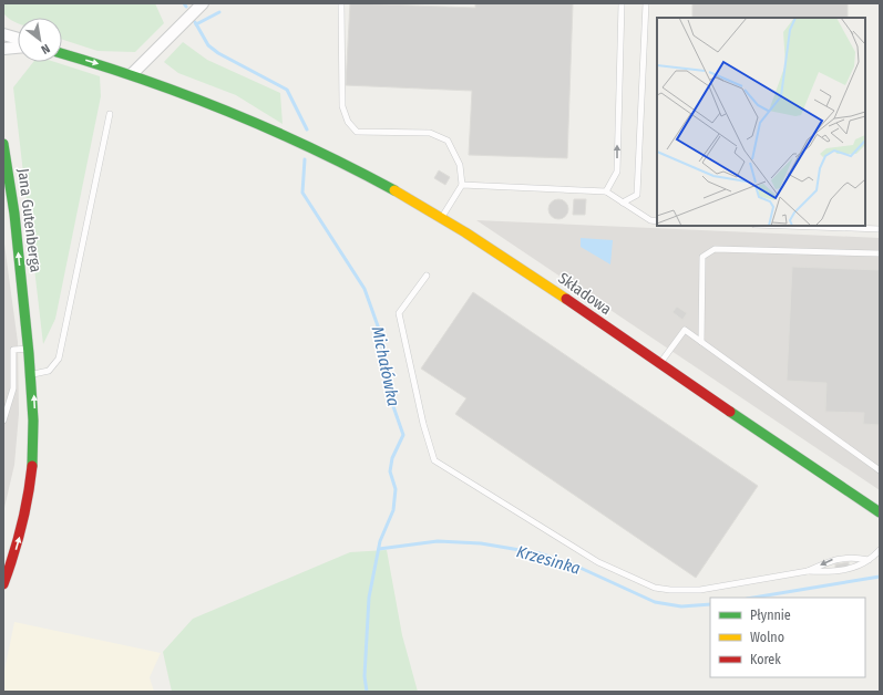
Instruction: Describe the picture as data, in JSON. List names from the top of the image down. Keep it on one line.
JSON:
{"streets":{"street":["Jana Gutenberga","Składowa"]},"one_way":["Jana Gutenberga"],"water":["Michałówka","Krzesinka"],"legend":["Płynnie","Wolno","Korek"],"north":"bottom right"}
